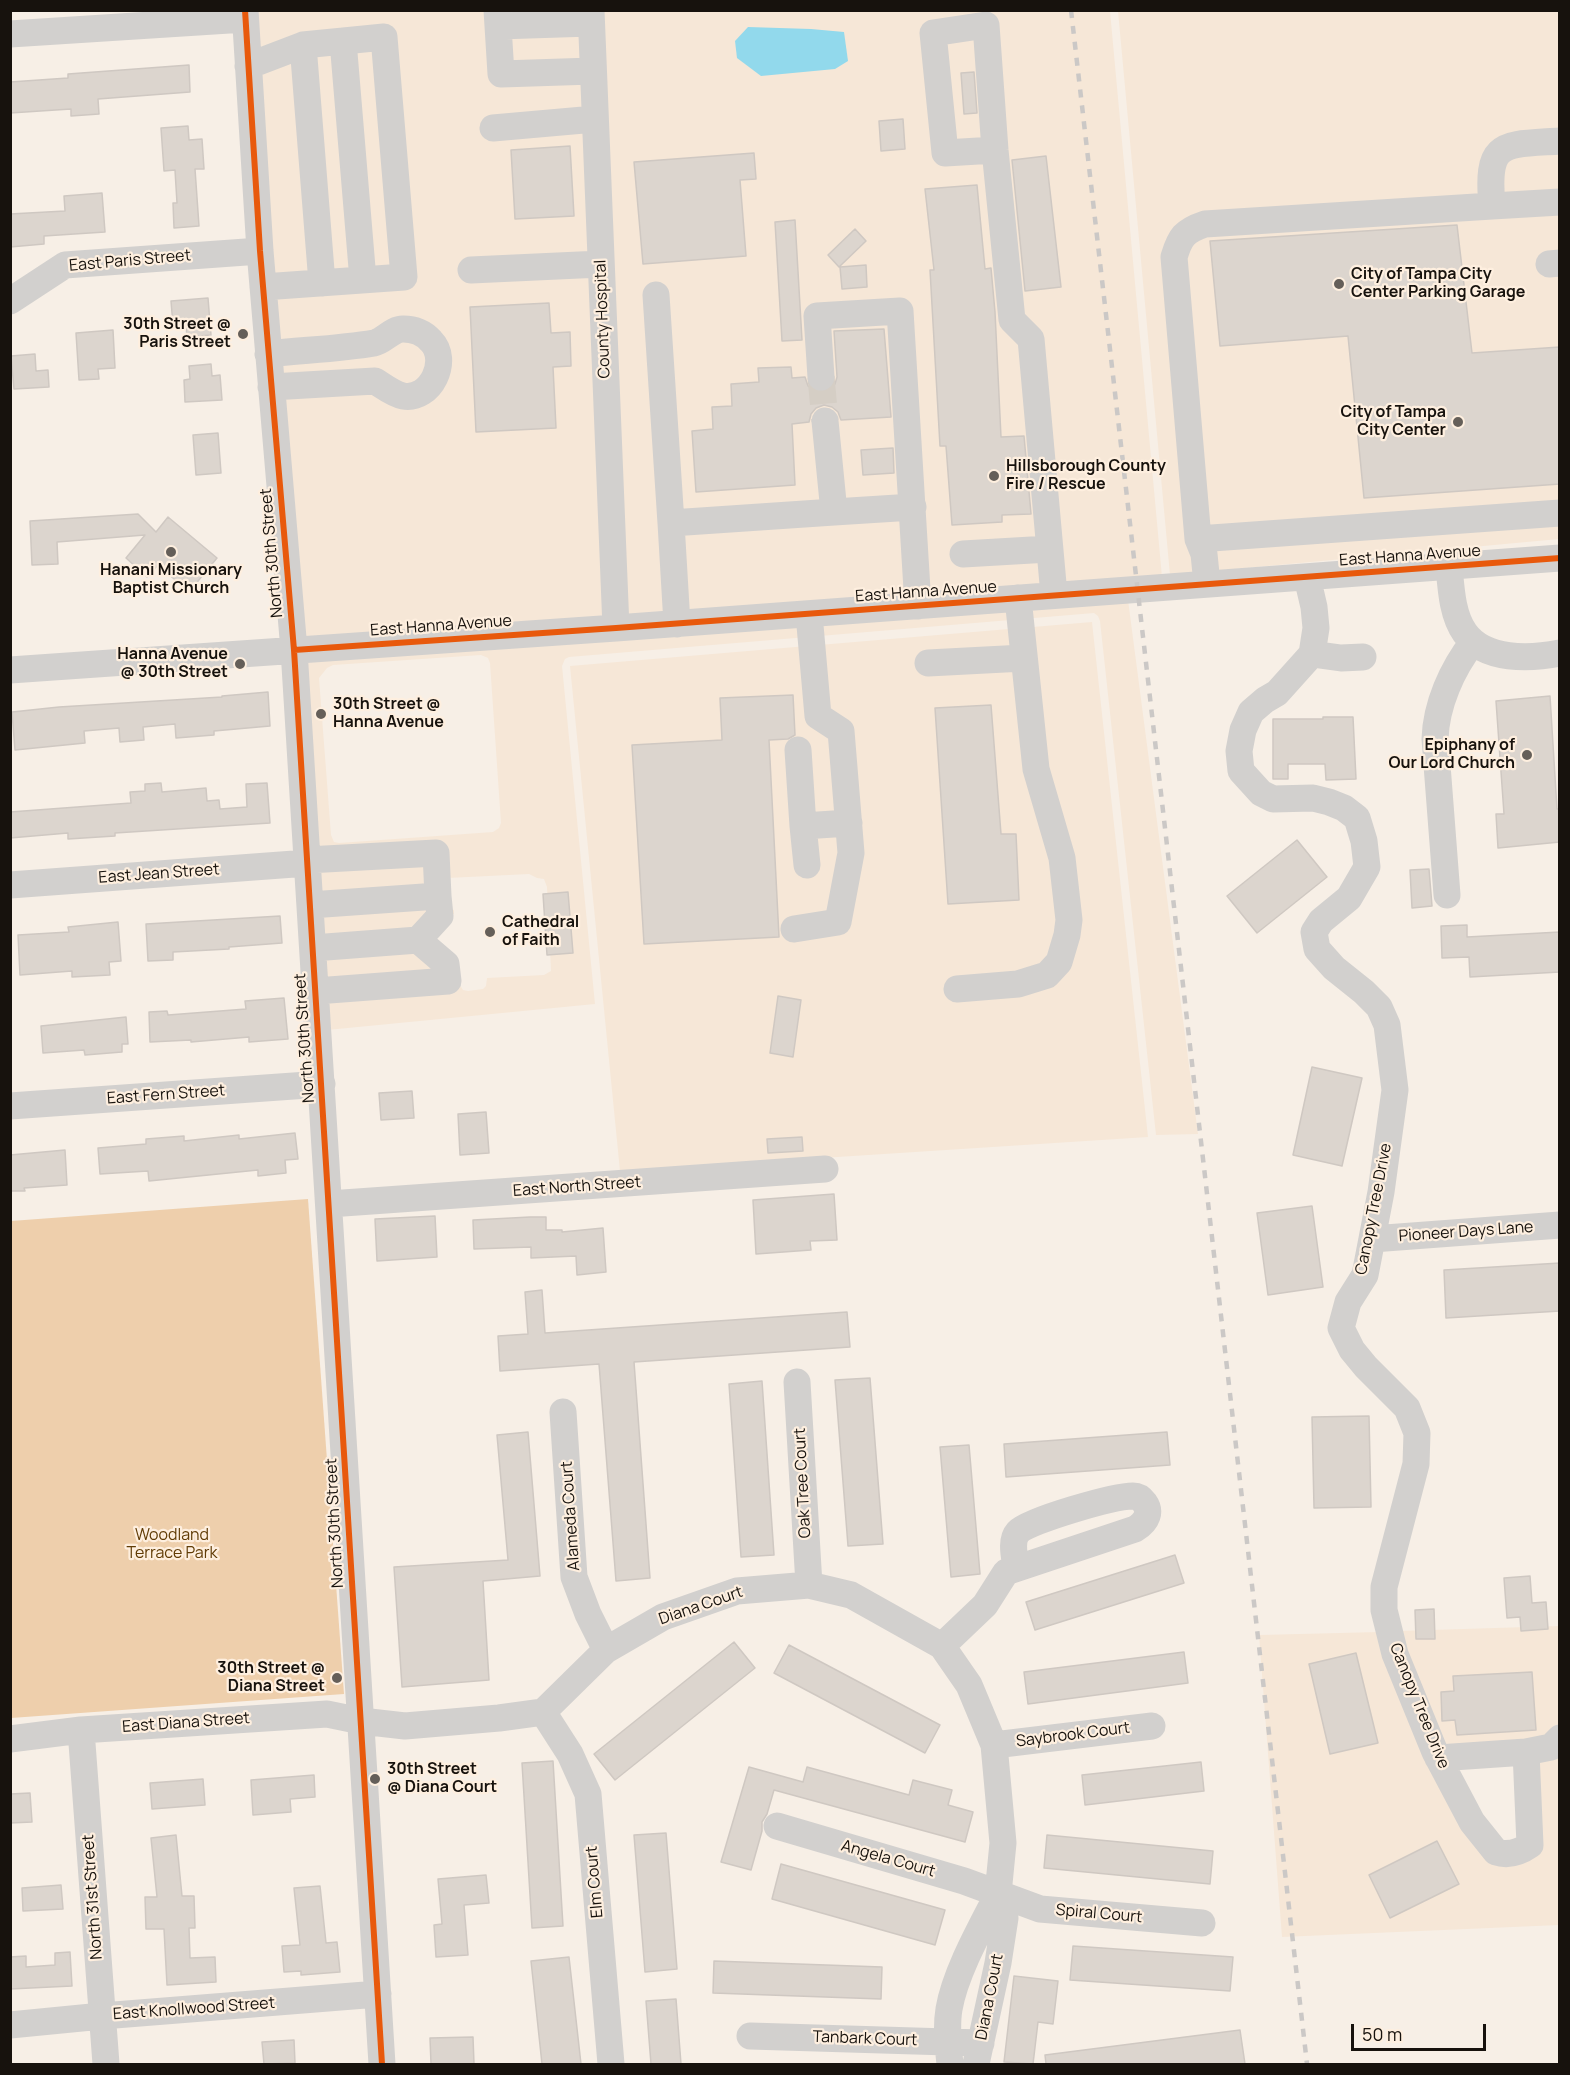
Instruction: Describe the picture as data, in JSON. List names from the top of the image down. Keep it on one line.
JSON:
{"streets":{"street":["East Paris Street","County Hospital","North 30th Street","East Hanna Avenue","East Jean Street","East Fern Street","East North Street","Canopy Tree Drive","Pioneer Days Lane","Oak Tree Court","Alameda Court","Diana Court","East Diana Street","Saybrook Court","Angela Court","Elm Court","North 31st Street","Spiral Court","East Knollwood Street","Tanbark Court"]},"crossings":[["East Paris Street","North 30th Street"],["County Hospital","East Hanna Avenue"],["North 30th Street","East Hanna Avenue"],["North 30th Street","East Jean Street"],["North 30th Street","East Fern Street"],["North 30th Street","East North Street"],["North 30th Street","East Diana Street"],["North 30th Street","East Knollwood Street"],["Canopy Tree Drive","Pioneer Days Lane"],["Oak Tree Court","Diana Court"],["Alameda Court","Diana Court"],["Diana Court","Saybrook Court"],["Diana Court","Angela Court"],["Diana Court","Elm Court"],["Diana Court","Spiral Court"],["Diana Court","Tanbark Court"],["East Diana Street","North 31st Street"],["Angela Court","Spiral Court"],["North 31st Street","East Knollwood Street"]],"parks":["Woodland Terrace Park"],"places":["City of Tampa City Center Parking Garage","30th Street @ Paris Street","City of Tampa City Center","Hillsborough County Fire / Rescue","Hanani Missionary Baptist Church","Hanna Avenue @ 30th Street","30th Street @ Hanna Avenue","Epiphany of Our Lord Church","Cathedral of Faith","30th Street @ Diana Street","30th Street @ Diana Court"],"scale_bar":"50 m"}
